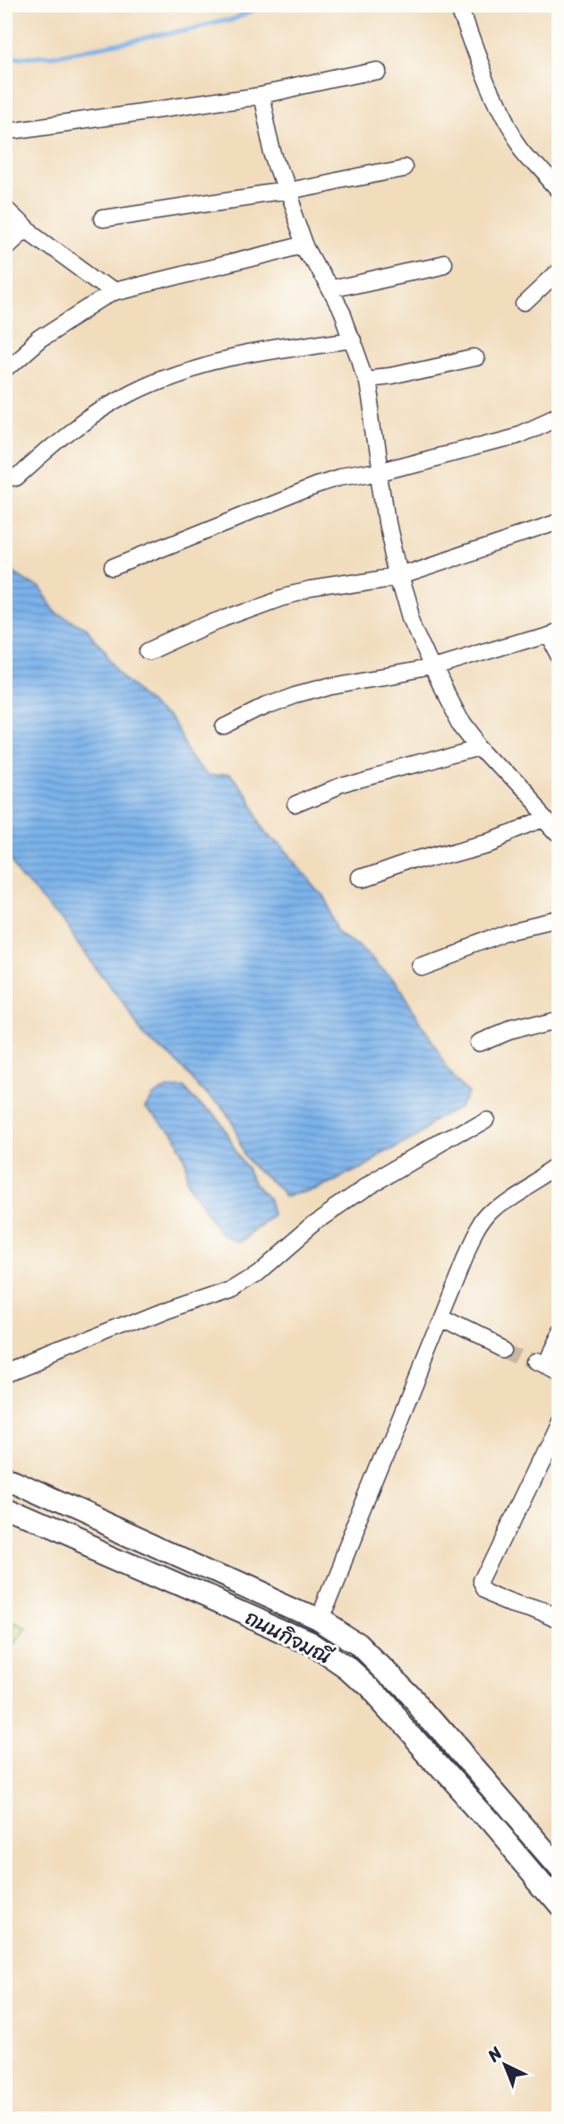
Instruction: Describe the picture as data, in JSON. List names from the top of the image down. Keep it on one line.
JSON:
{"streets":{"main road":["ถนนกิจมณี"]},"north":"top left"}
